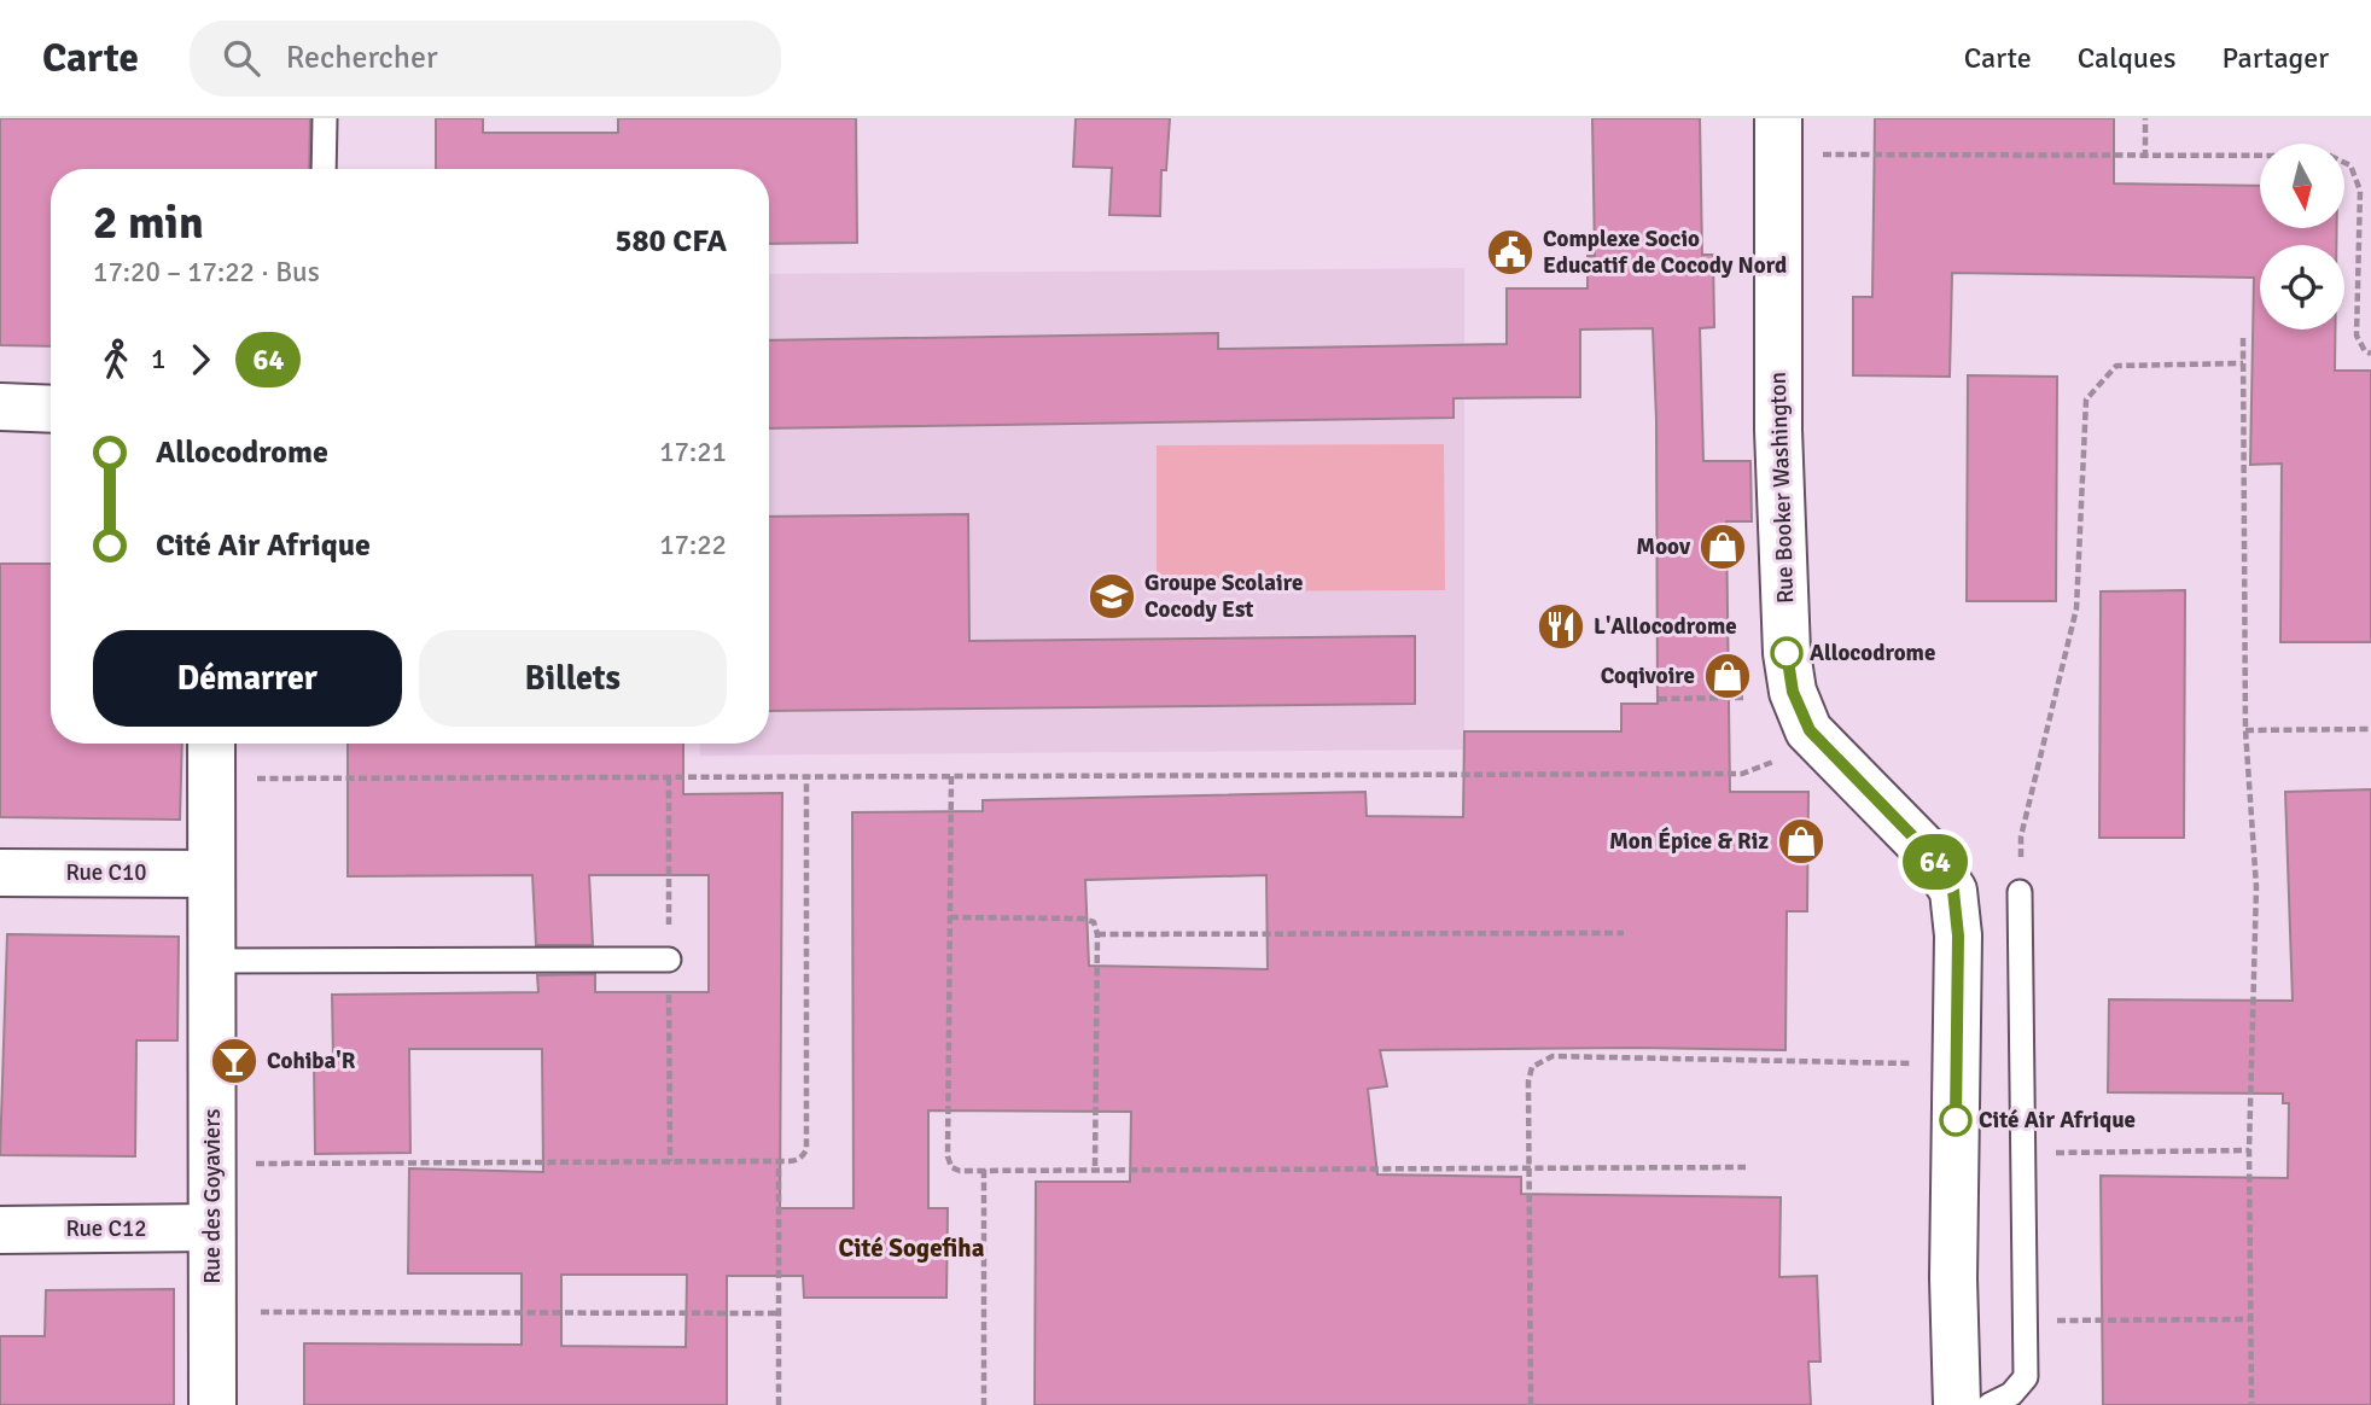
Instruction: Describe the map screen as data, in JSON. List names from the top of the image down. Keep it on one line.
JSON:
{"streets":{"street":["Rue Booker Washington","Rue C10","Rue des Goyaviers","Rue C12"]},"crossings":[["Rue C10","Rue des Goyaviers"],["Rue des Goyaviers","Rue C12"]],"districts":["Cité Sogefiha"],"places":{"public building":["Complexe Socio Educatif de Cocody Nord"],"shop":["Moov","Coqivoire","Mon Épice & Riz"],"school or university":["Groupe Scolaire Cocody Est"],"restaurant":["L'Allocodrome"],"other":["Allocodrome","Cité Air Afrique"],"bar":["Cohiba'R"]},"lines":["bus line 64"],"north":"bottom","page":{"header":"Carte","search":"Rechercher","nav":["Carte","Calques","Partager"],"on_map":"64","heading":["2 min","17:20 – 17:22 · Bus","580 CFA"],"legs":["1","64"],"list":[{"name":"Allocodrome","value":"17:21"},{"name":"Cité Air Afrique","value":"17:22"}],"buttons":["Démarrer","Billets"]}}
